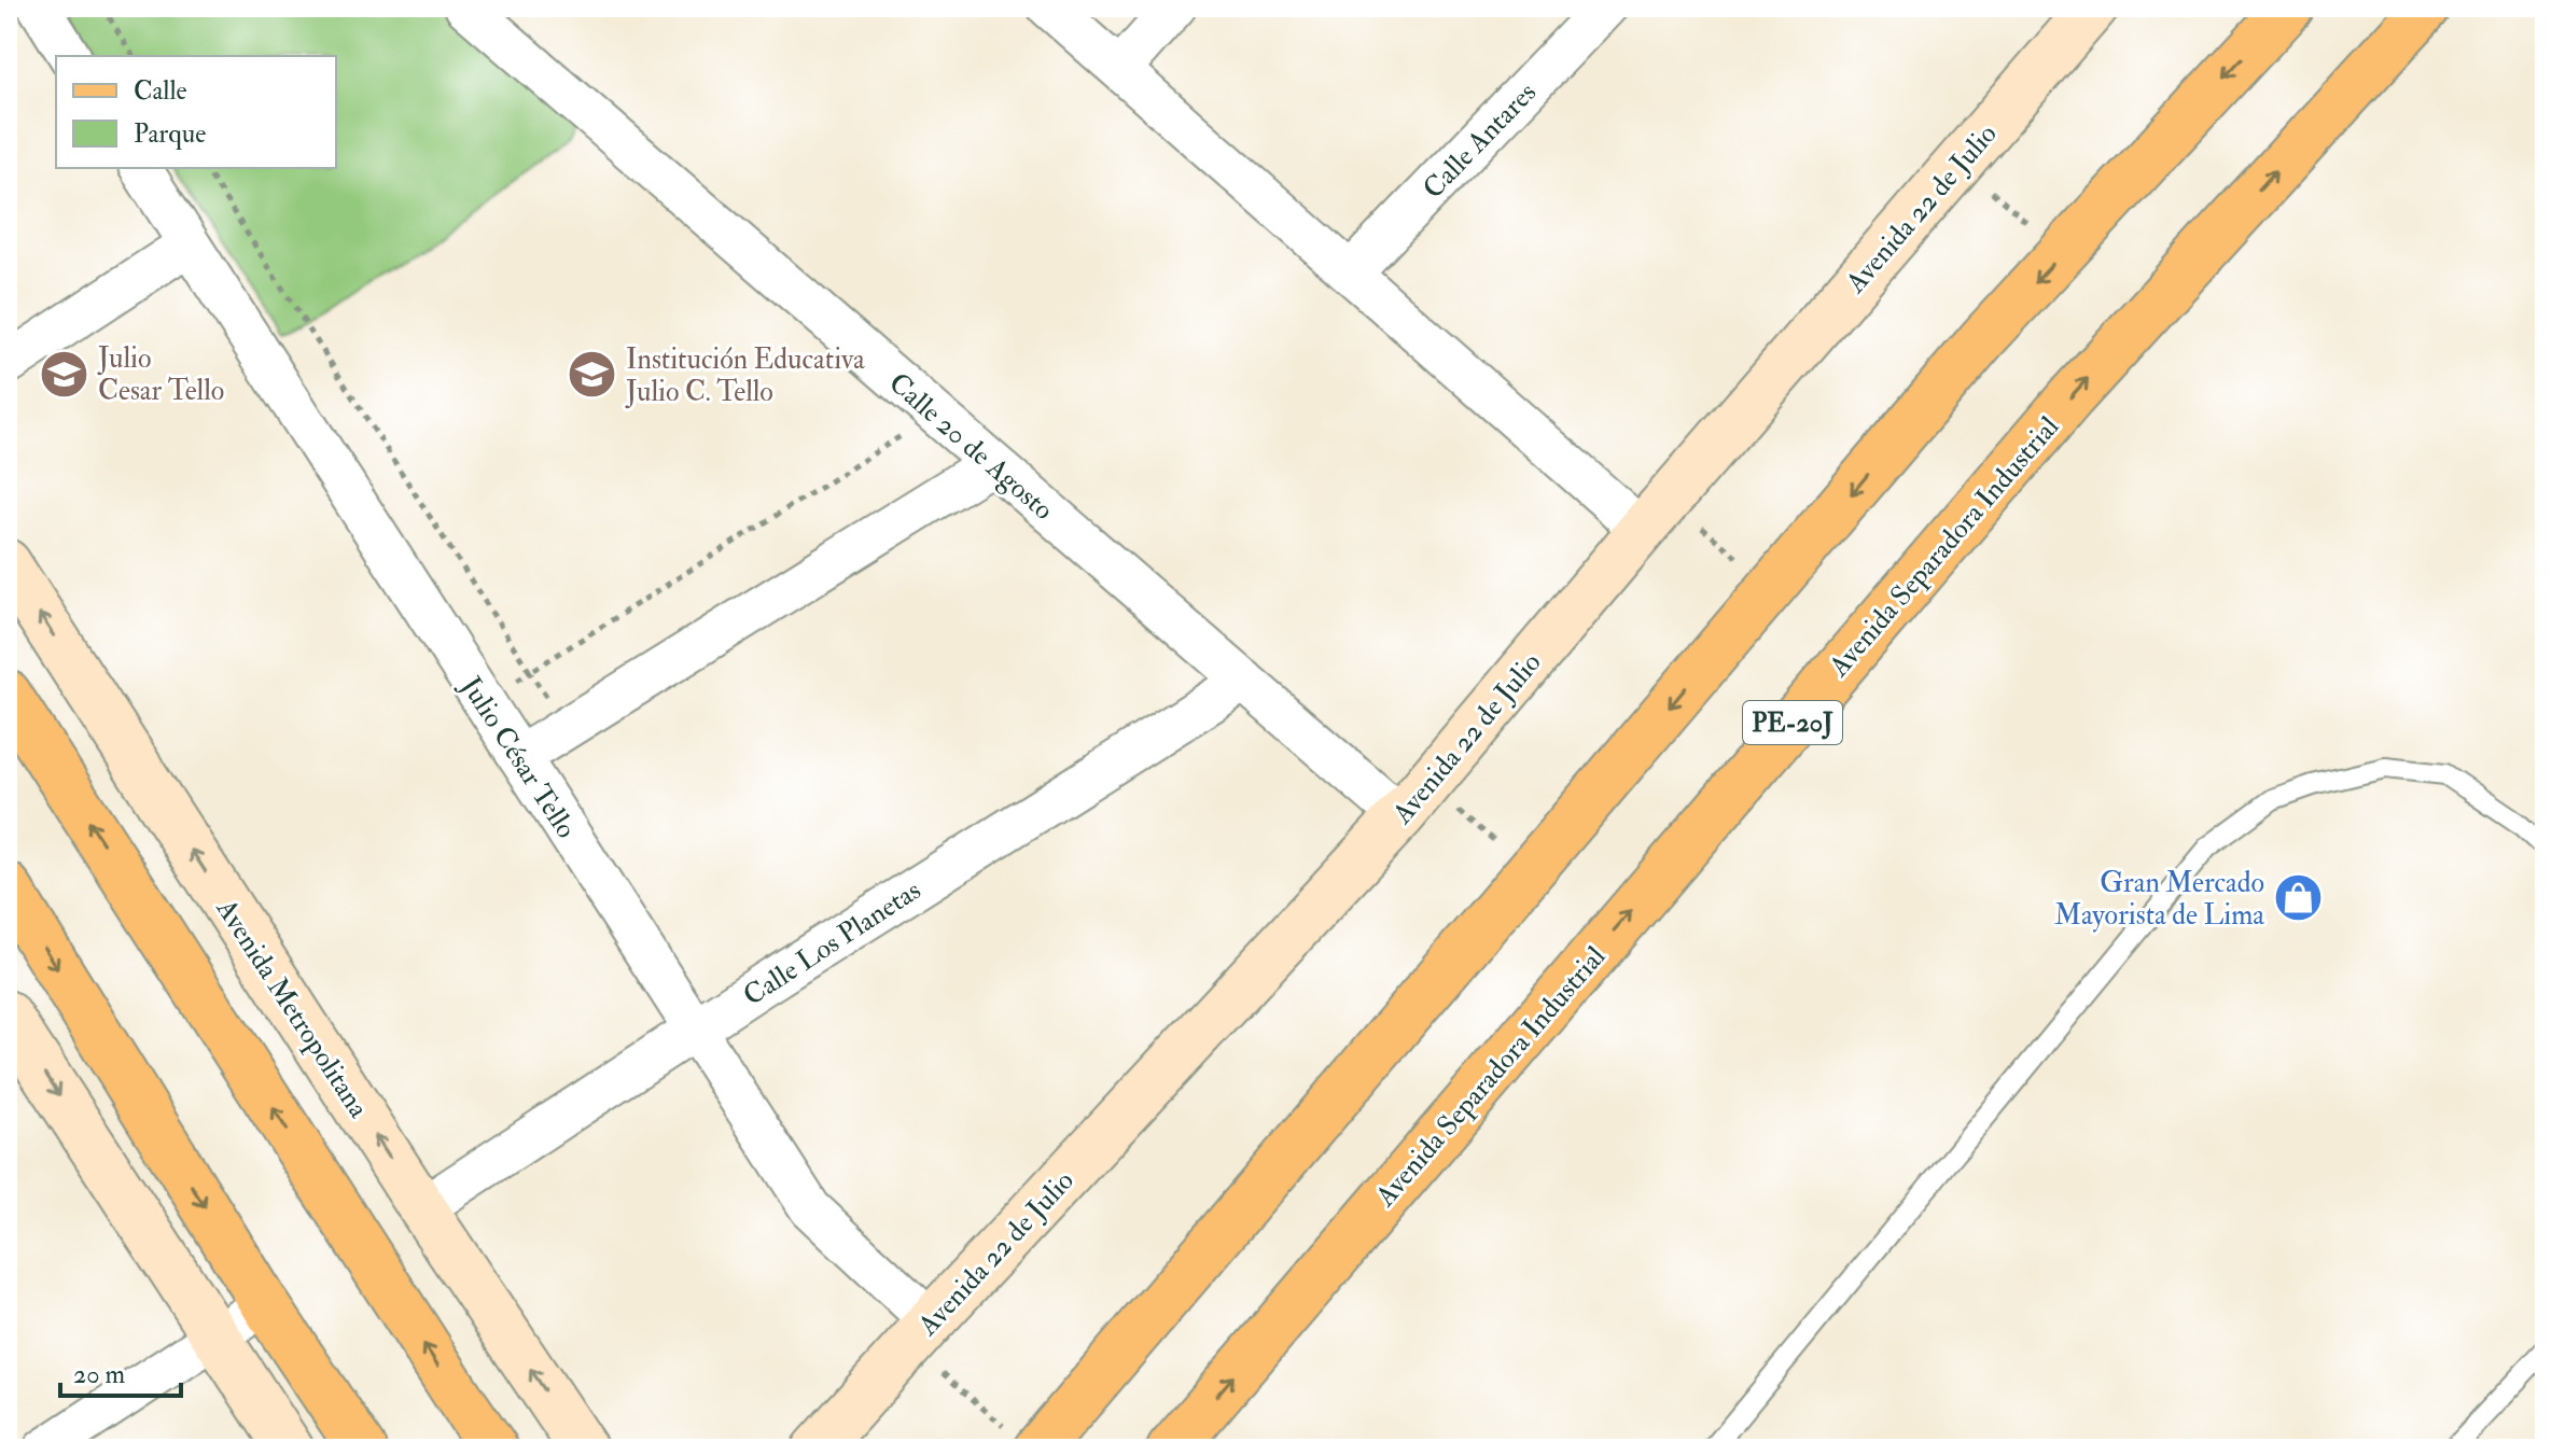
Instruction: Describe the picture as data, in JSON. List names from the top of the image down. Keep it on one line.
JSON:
{"streets":{"main road":["Avenida Separadora Industrial","PE-20J"],"street":["Calle Antares","Avenida 22 de Julio","Calle 20 de Agosto","Julio César Tello","Calle Los Planetas","Avenida Metropolitana"]},"crossings":[["Avenida 22 de Julio","Calle 20 de Agosto"],["Avenida 22 de Julio","Julio César Tello"],["Calle 20 de Agosto","Calle Los Planetas"],["Julio César Tello","Calle Los Planetas"],["Calle Los Planetas","Avenida Metropolitana"]],"places":{"school or university":["Julio Cesar Tello","Institución Educativa Julio C. Tello"],"shop":["Gran Mercado Mayorista de Lima"]},"legend":["Calle","Parque"],"scale_bar":"20 m"}
